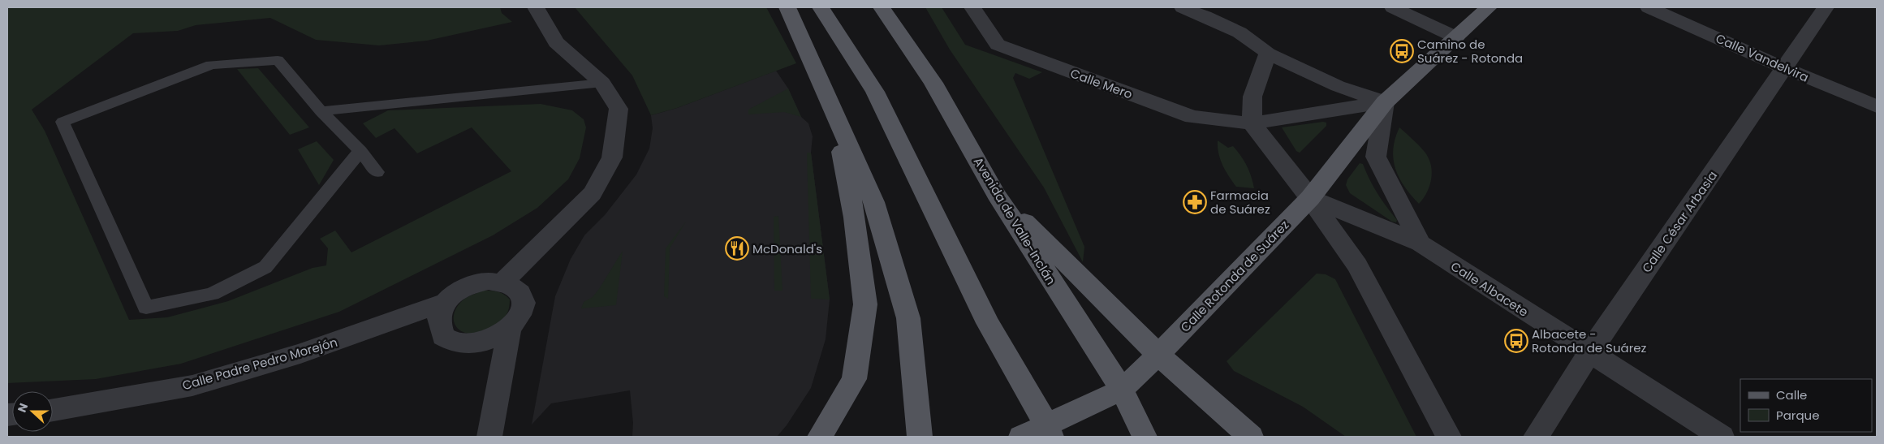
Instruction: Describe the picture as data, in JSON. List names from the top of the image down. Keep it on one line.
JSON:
{"streets":{"main road":["Avenida de Valle-Inclán","Calle Rotonda de Suárez"],"street":["Calle Vandelvira","Calle Mero","Calle César Arbasia","Calle Albacete","Calle Padre Pedro Morejón"]},"crossings":[["Calle Vandelvira","Calle César Arbasia"],["Avenida de Valle-Inclán","Calle Rotonda de Suárez"],["Calle César Arbasia","Calle Albacete"],["Calle Rotonda de Suárez","Calle Albacete"]],"places":{"bus stop":["Camino de Suárez - Rotonda","Albacete - Rotonda de Suárez"],"pharmacy":["Farmacia de Suárez"],"restaurant":["McDonald's"]},"legend":["Calle","Parque"],"north":"left"}
